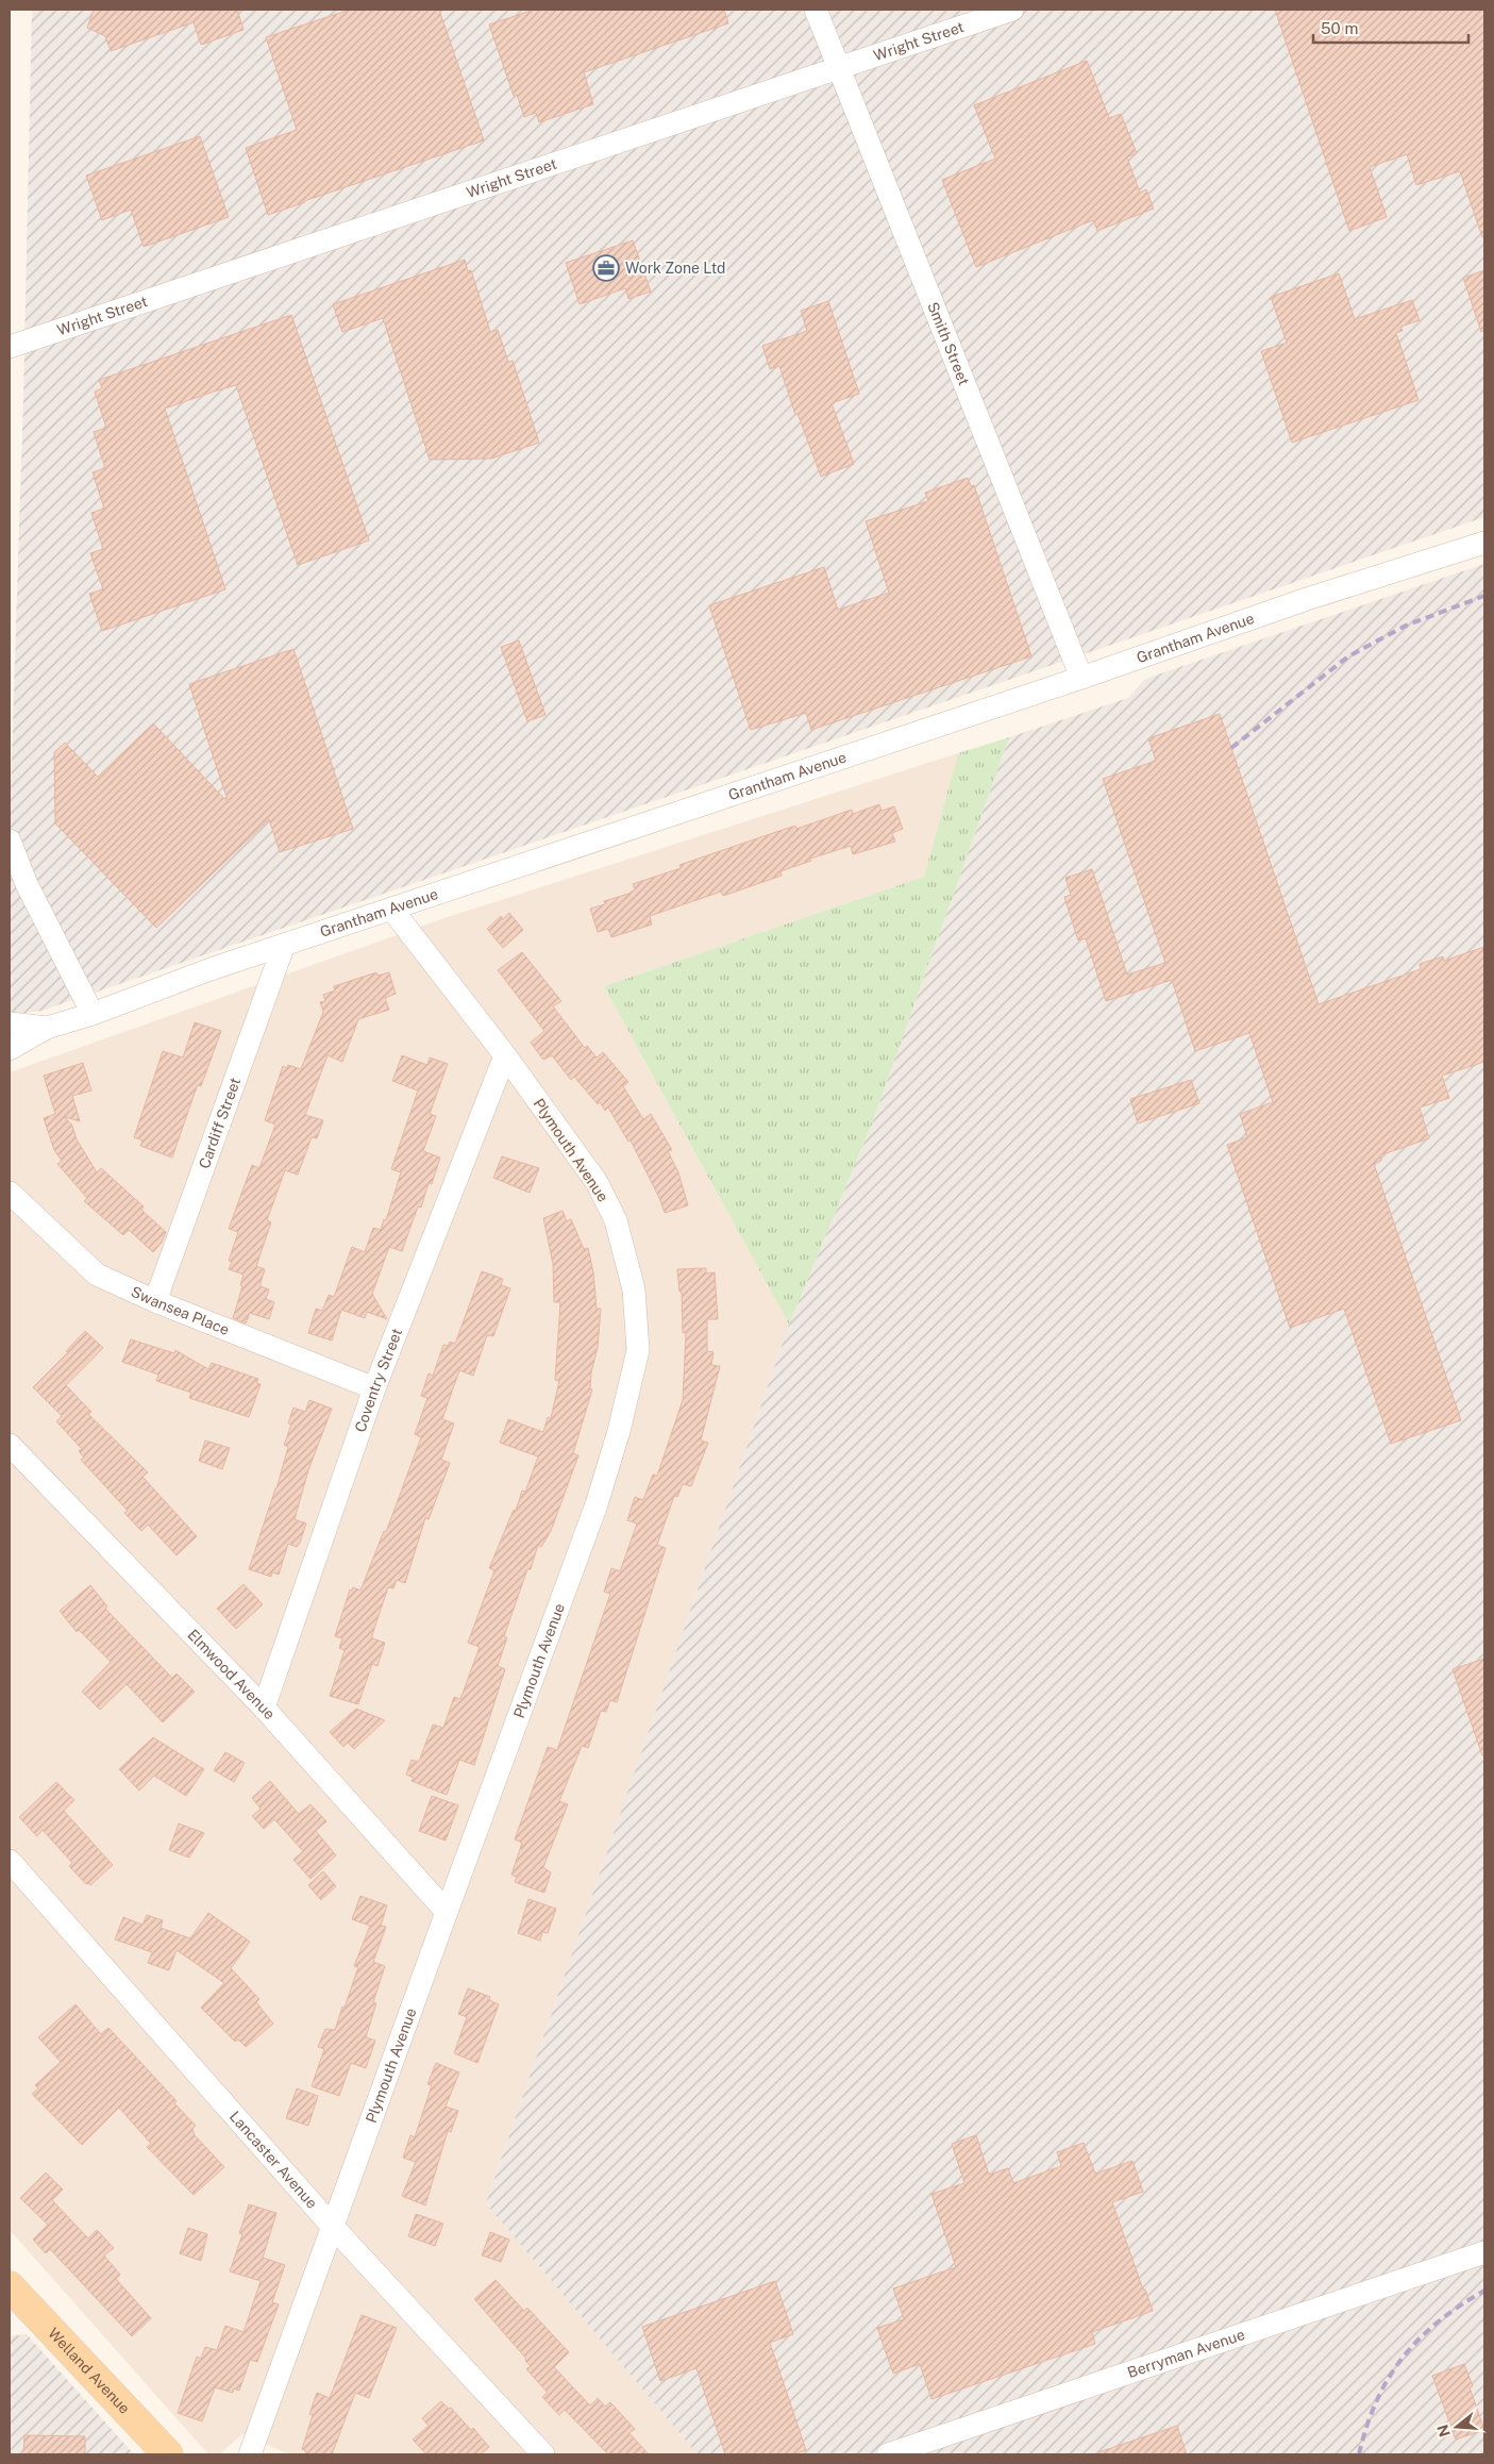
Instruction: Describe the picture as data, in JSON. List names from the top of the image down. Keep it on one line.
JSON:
{"streets":{"main road":["Welland Avenue"],"street":["Wright Street","Smith Street","Grantham Avenue","Cardiff Street","Plymouth Avenue","Swansea Place","Coventry Street","Elmwood Avenue","Lancaster Avenue","Berryman Avenue"]},"crossings":[["Wright Street","Smith Street"],["Smith Street","Grantham Avenue"],["Grantham Avenue","Cardiff Street"],["Grantham Avenue","Plymouth Avenue"],["Cardiff Street","Swansea Place"],["Plymouth Avenue","Coventry Street"],["Plymouth Avenue","Elmwood Avenue"],["Plymouth Avenue","Lancaster Avenue"],["Swansea Place","Coventry Street"],["Coventry Street","Elmwood Avenue"]],"places":{"office":["Work Zone Ltd"]},"scale_bar":"50 m","north":"left"}
